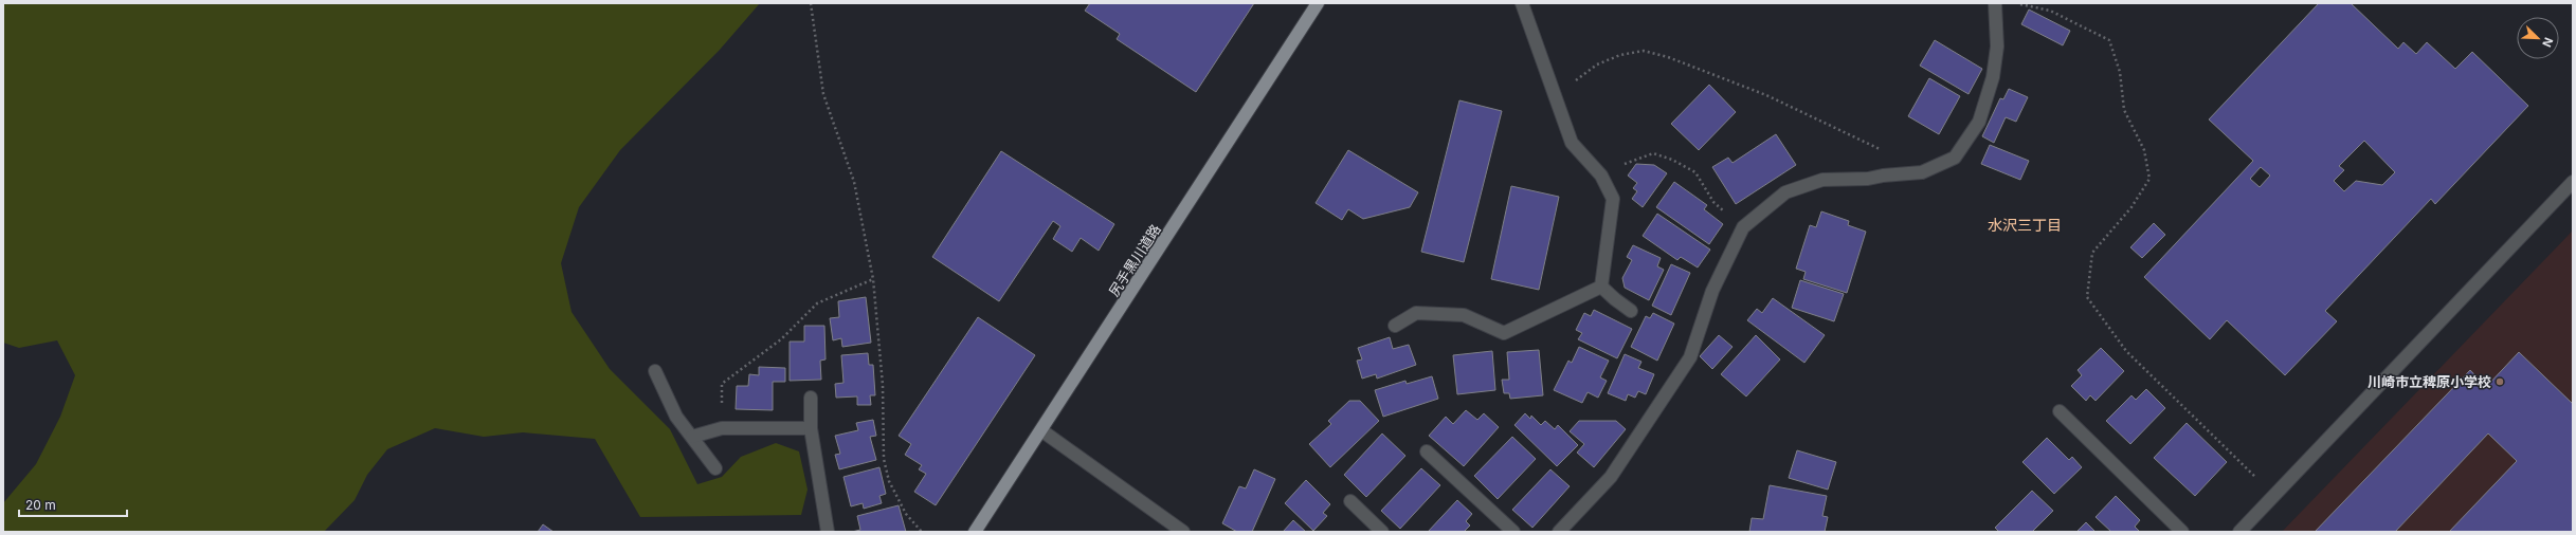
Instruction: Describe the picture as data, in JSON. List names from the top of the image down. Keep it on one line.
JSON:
{"streets":{"main road":["尻手黒川道路"]},"districts":["水沢三丁目"],"places":["川崎市立稗原小学校"],"scale_bar":"20 m","north":"bottom right"}
